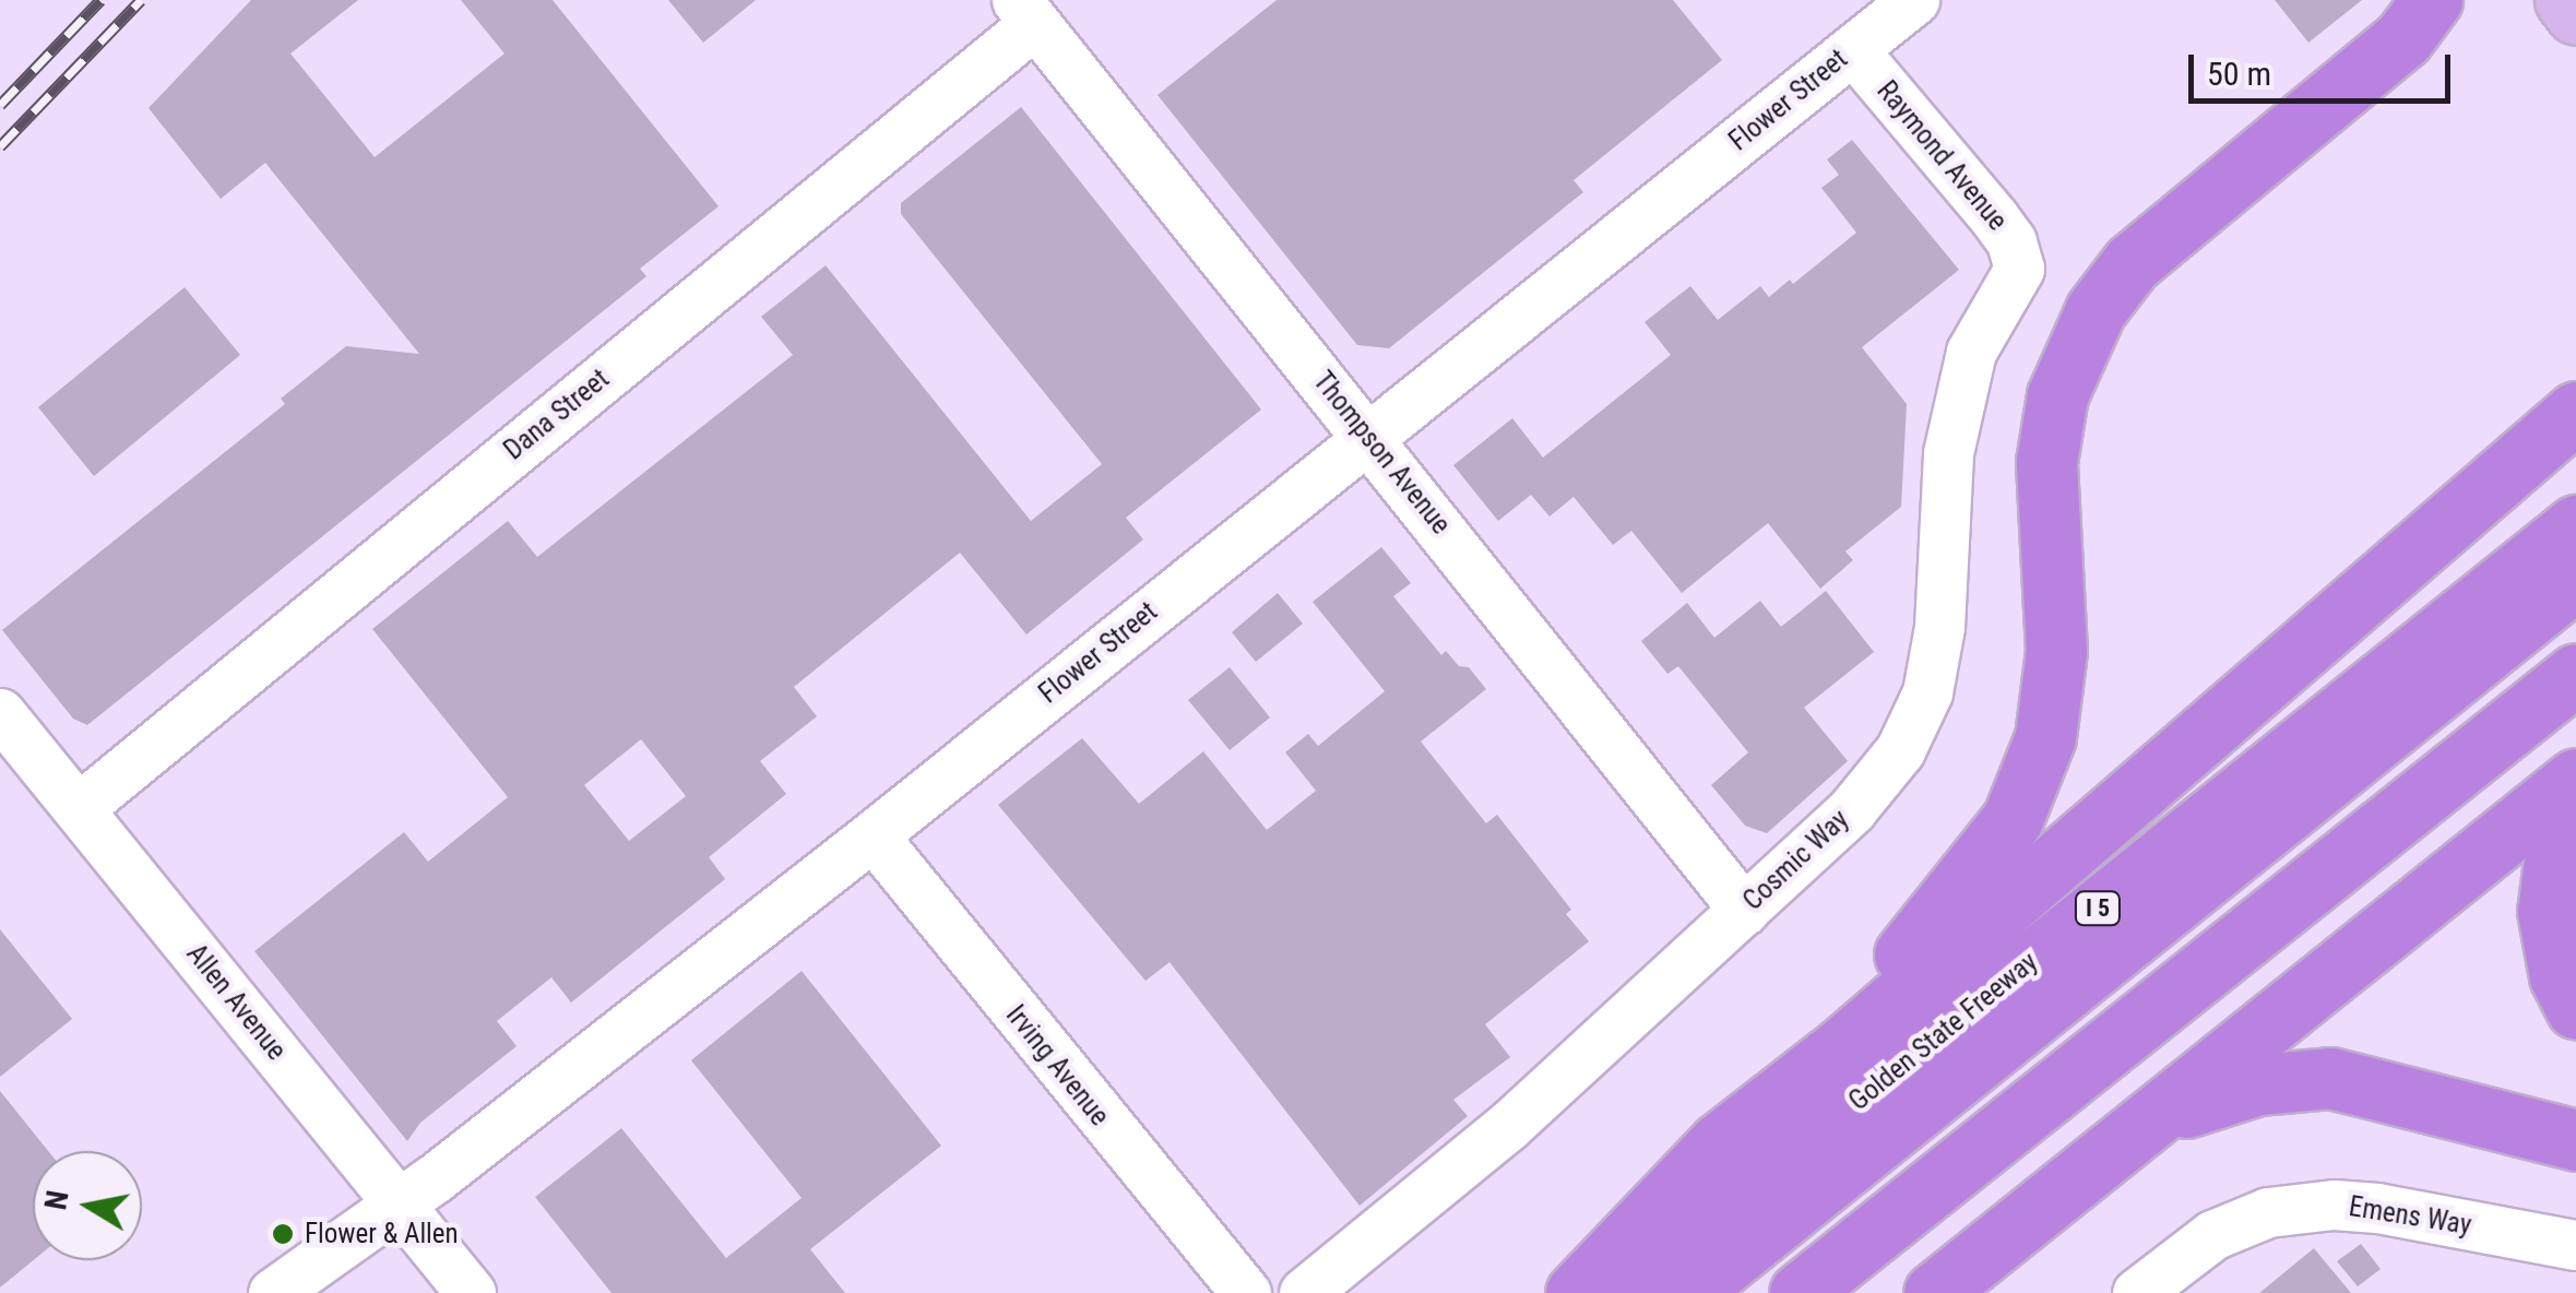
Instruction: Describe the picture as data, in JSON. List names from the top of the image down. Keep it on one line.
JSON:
{"streets":{"highway":["I 5","Golden State Freeway"],"street":["Flower Street","Raymond Avenue","Dana Street","Thompson Avenue","Cosmic Way","Allen Avenue","Irving Avenue","Emens Way"]},"crossings":[["Flower Street","Raymond Avenue"],["Flower Street","Thompson Avenue"],["Flower Street","Allen Avenue"],["Flower Street","Irving Avenue"],["Raymond Avenue","Cosmic Way"],["Dana Street","Thompson Avenue"],["Dana Street","Allen Avenue"],["Thompson Avenue","Cosmic Way"]],"places":["Flower & Allen"],"scale_bar":"50 m","north":"left"}
